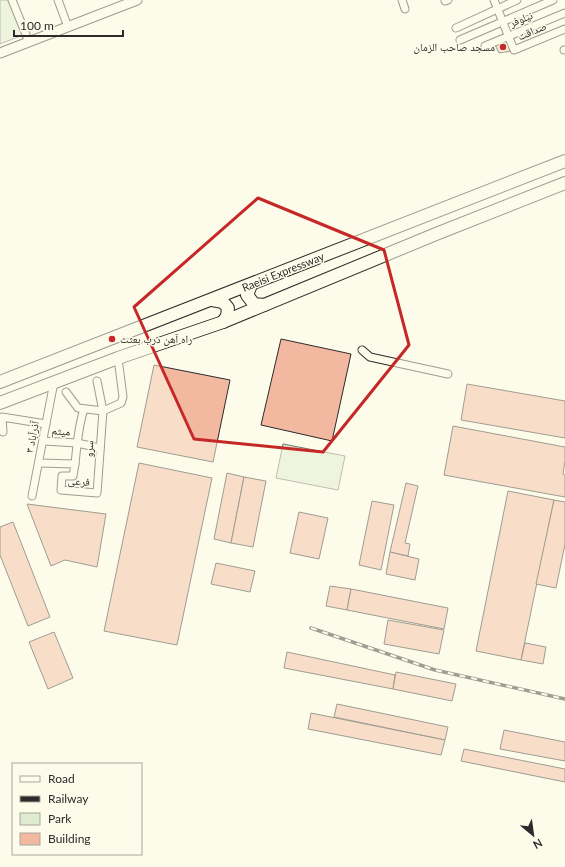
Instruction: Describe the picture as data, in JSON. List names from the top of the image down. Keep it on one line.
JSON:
{"streets":{"highway":["Raeisi Expressway"],"street":["نیلوفر","صداقت","میثم","۳ آذرآباد","سرو","فرعی"]},"crossings":[["نیلوفر","صداقت"],["Raeisi Expressway","۳ آذرآباد"],["میثم","۳ آذرآباد"],["میثم","سرو"],["۳ آذرآباد","فرعی"],["سرو","فرعی"]],"places":["مسجد صاحب الزمان","راه آهن درب بعثت"],"legend":["Road","Railway","Park","Building"],"scale_bar":"100 m","north":"bottom right"}
